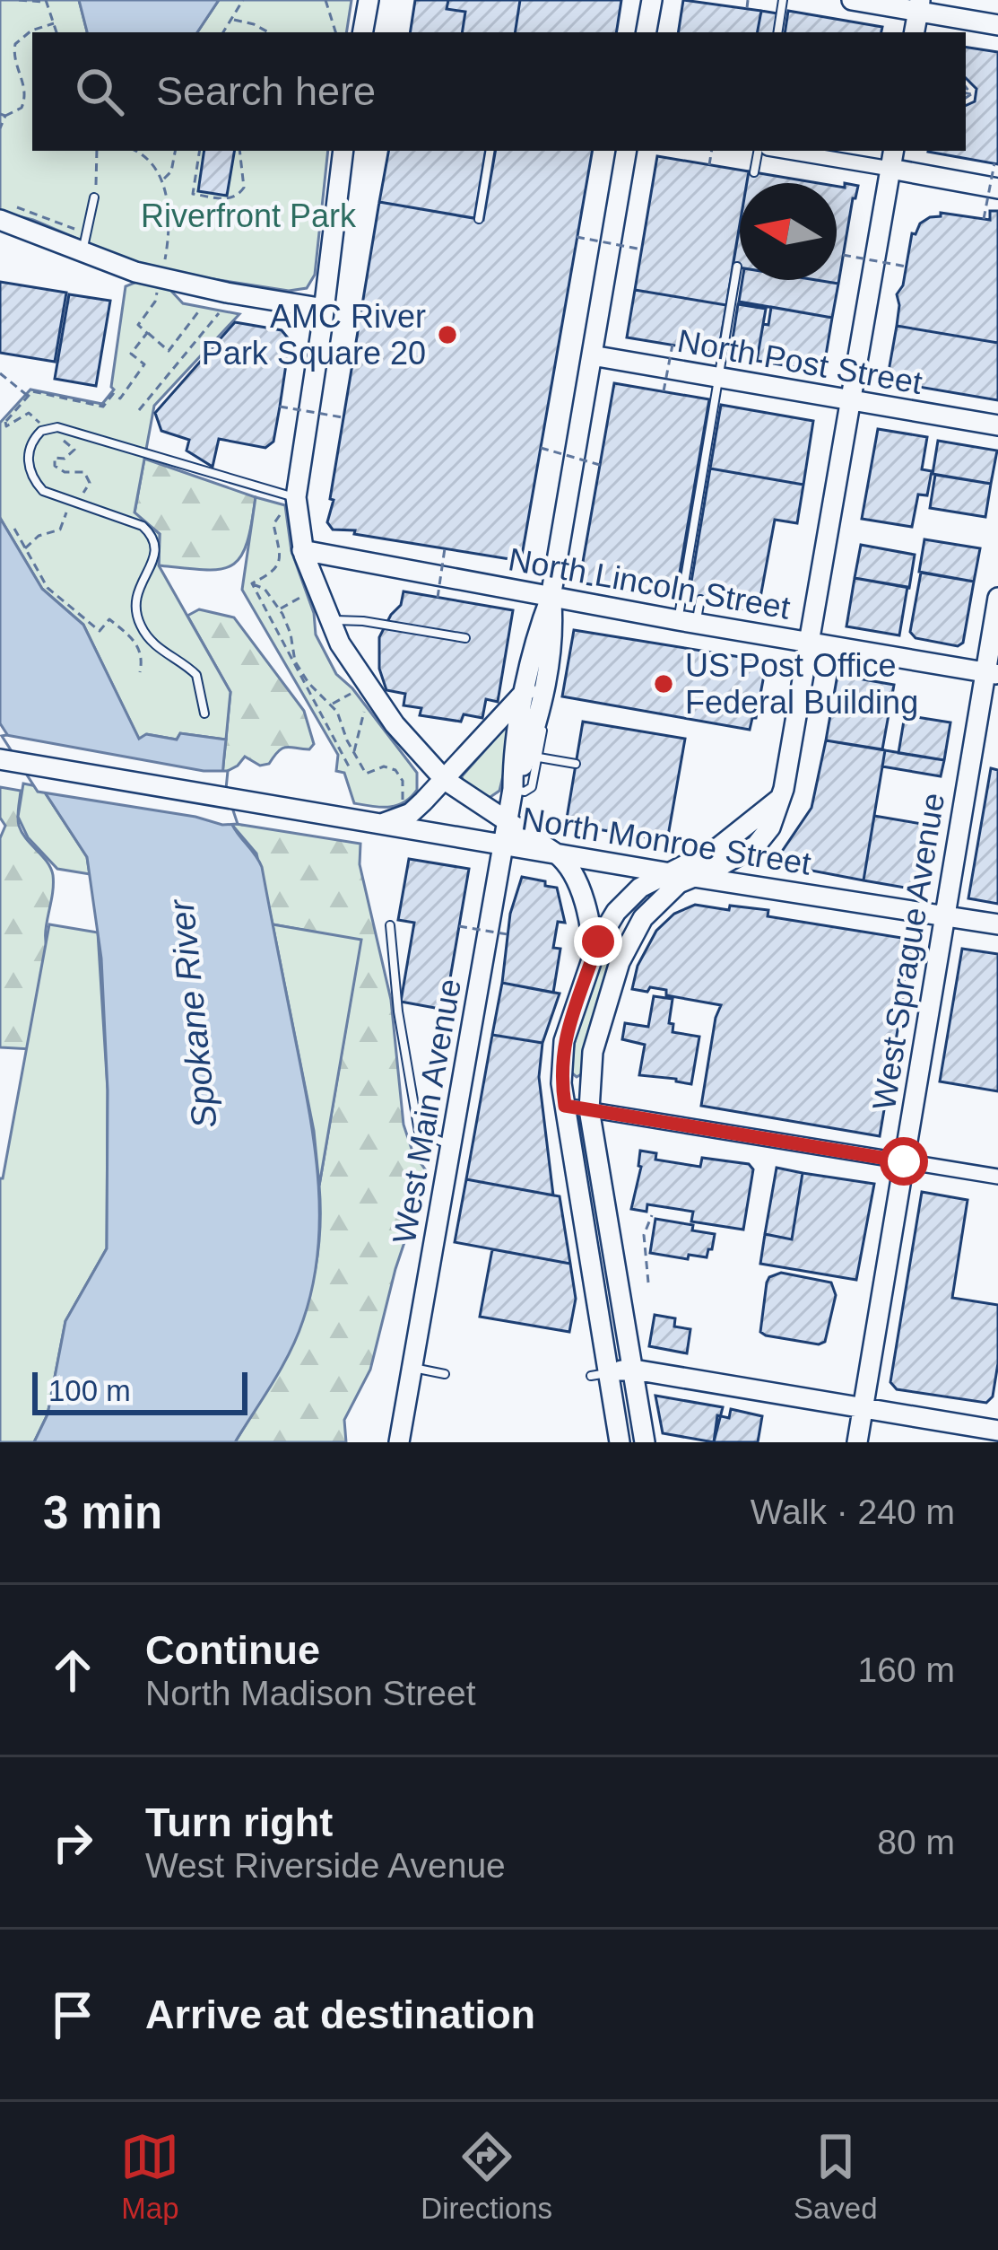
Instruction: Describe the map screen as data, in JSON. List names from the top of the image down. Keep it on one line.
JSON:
{"streets":{"street":["North Post Street","North Lincoln Street","North Monroe Street","West Sprague Avenue","West Main Avenue"]},"crossings":[["North Post Street","West Main Avenue"],["North Lincoln Street","West Sprague Avenue"],["North Lincoln Street","West Main Avenue"],["North Monroe Street","West Sprague Avenue"],["North Monroe Street","West Main Avenue"]],"water":["Spokane River"],"parks":["Riverfront Park"],"places":["AMC River Park Square 20","US Post Office Federal Building"],"scale_bar":"100 m","north":"left","page":{"search":"Search here","scale":"100 m","heading":["3 min","Walk · 240 m"],"list":[["Continue","North Madison Street","160 m"],["Turn right","West Riverside Avenue","80 m"],"Arrive at destination"],"nav":["Map","Directions","Saved"]}}
